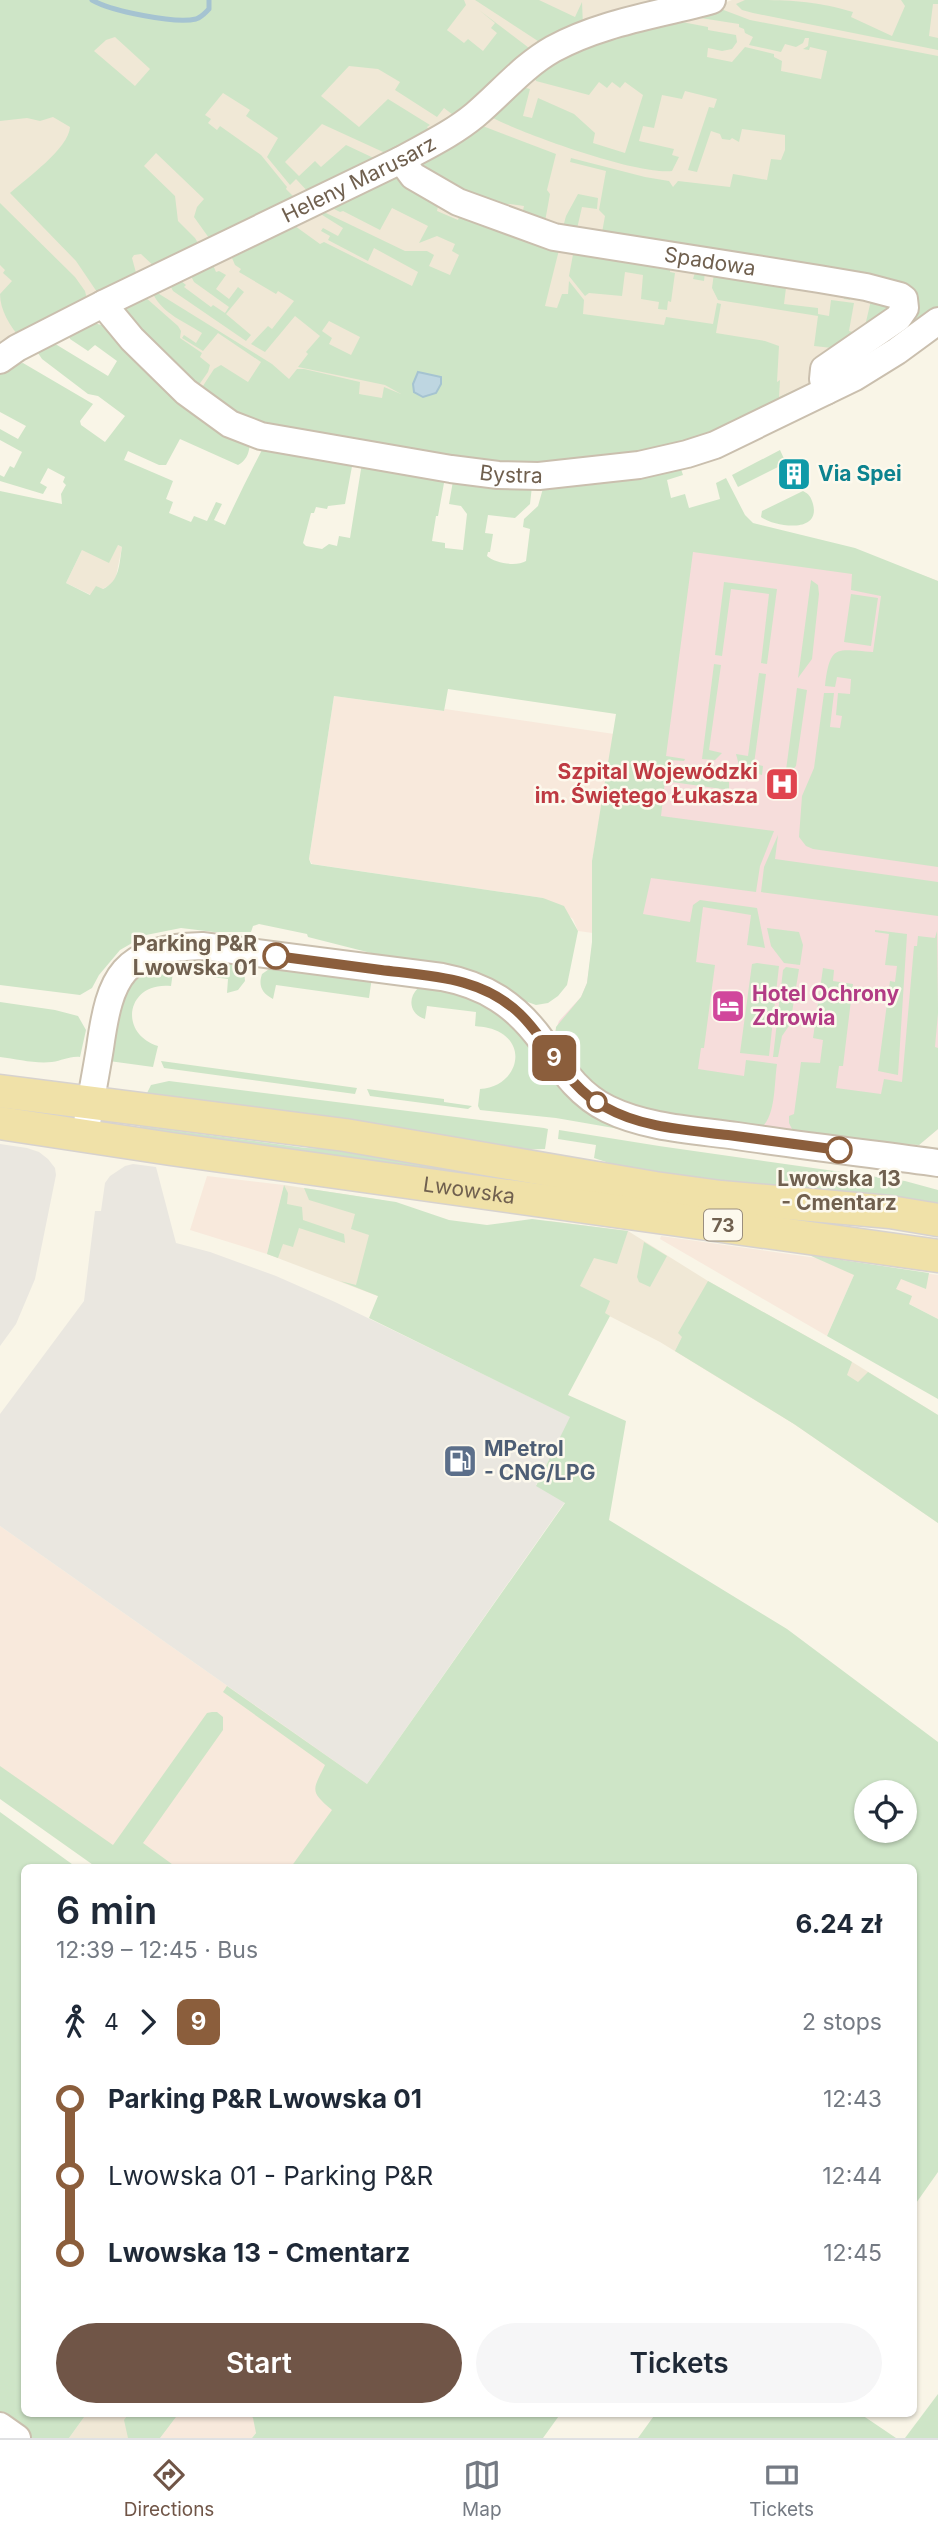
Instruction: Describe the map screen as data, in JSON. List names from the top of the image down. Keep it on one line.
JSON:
{"streets":{"main road":["Lwowska","73"],"street":["Heleny Marusarz","Spadowa","Bystra"]},"crossings":[["Heleny Marusarz","Spadowa"],["Heleny Marusarz","Bystra"],["Spadowa","Bystra"]],"places":{"building":["Via Spei"],"hospital":["Szpital Wojewódzki im. Świętego Łukasza"],"other":["Parking P&R Lwowska 01","Lwowska 13 - Cmentarz"],"hotel":["Hotel Ochrony Zdrowia"],"fuel station":["MPetrol - CNG/LPG"]},"lines":["bus line 9"],"page":{"on_map":"9","heading":["6 min","12:39 – 12:45 · Bus","6.24 zł"],"legs":["4","9","2 stops"],"list":[{"name":"Parking P&R Lwowska 01","value":"12:43"},{"name":"Lwowska 01 - Parking P&R","value":"12:44"},{"name":"Lwowska 13 - Cmentarz","value":"12:45"}],"buttons":["Start","Tickets"],"tabs":["Directions","Map","Tickets"]}}
